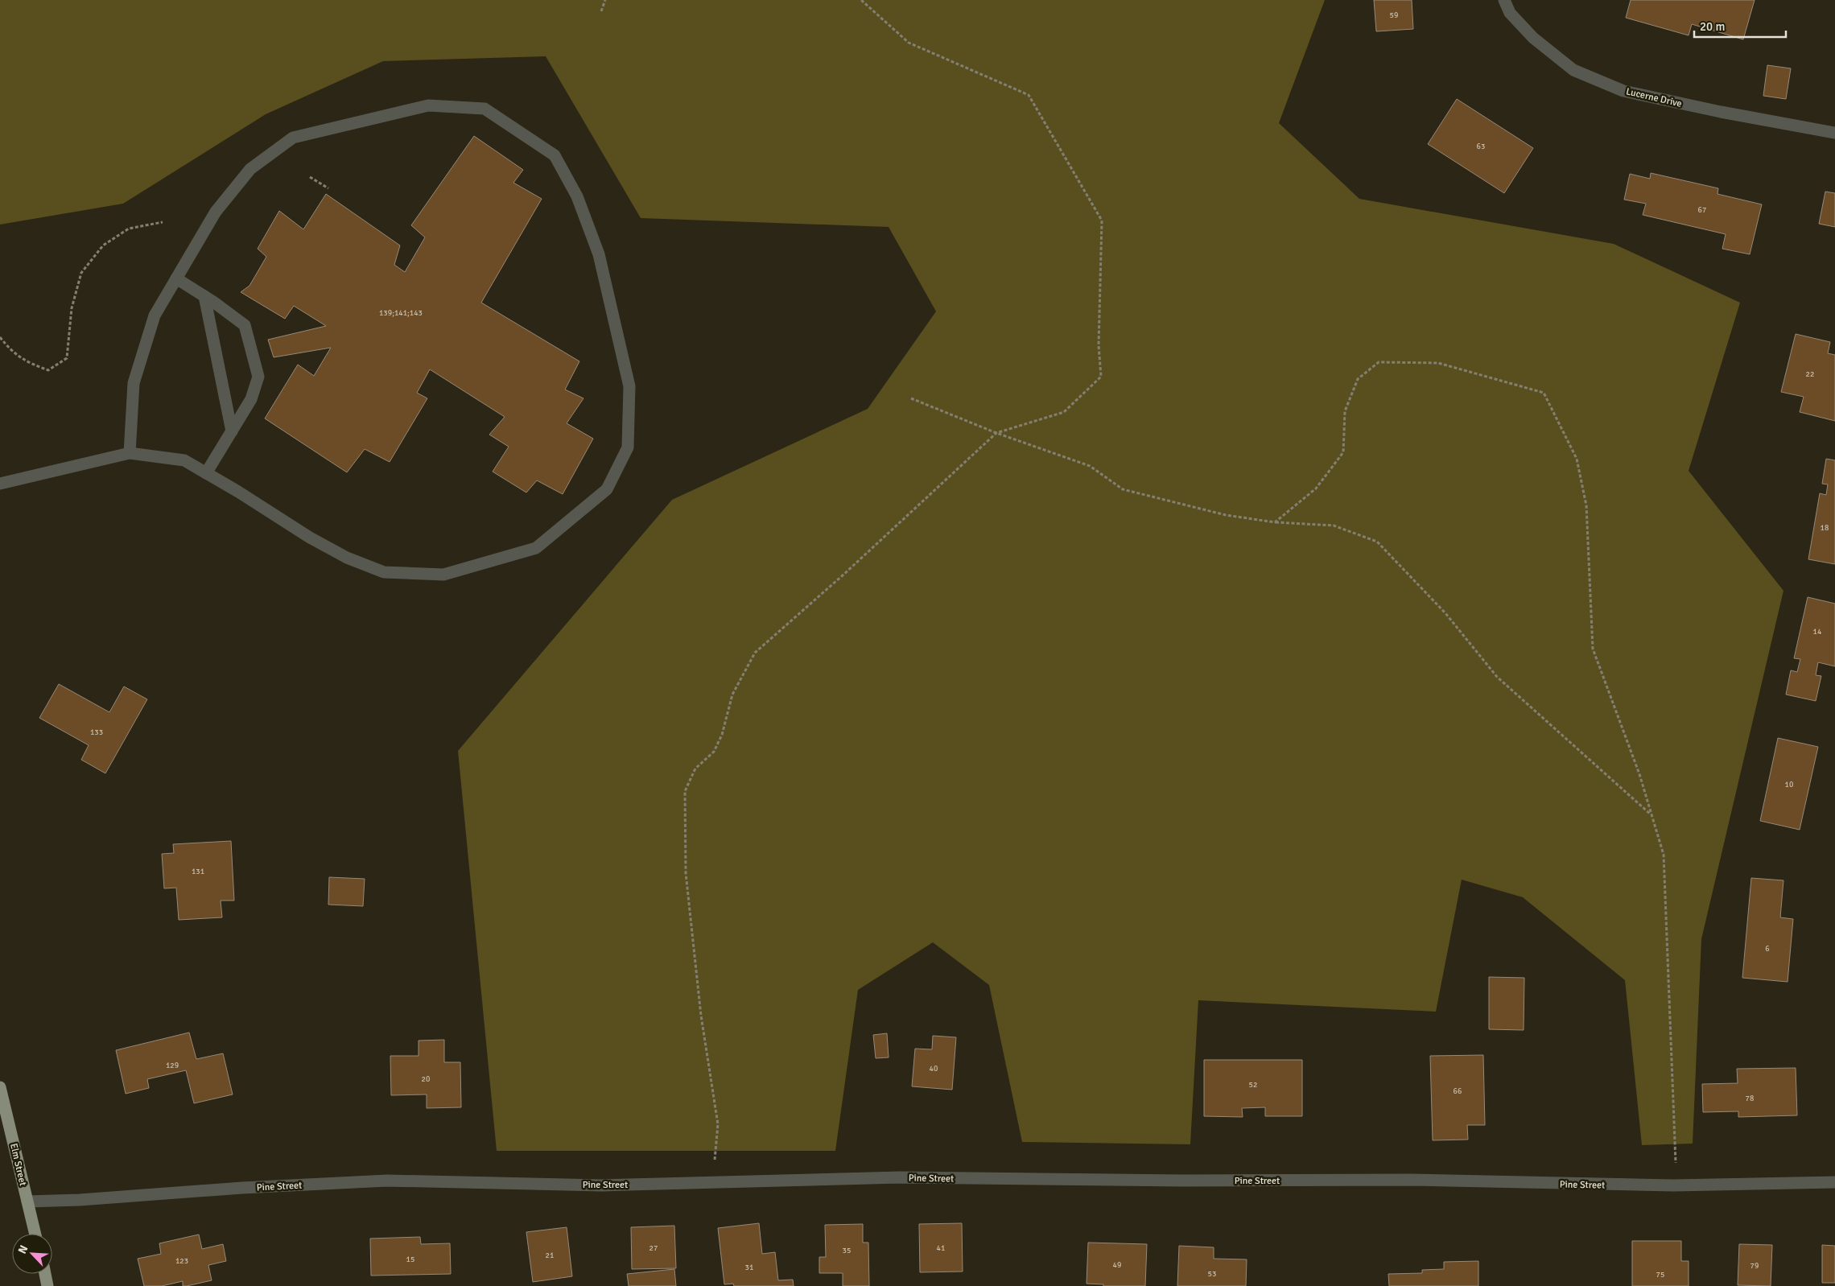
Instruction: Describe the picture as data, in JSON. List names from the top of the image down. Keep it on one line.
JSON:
{"streets":{"main road":["Elm Street"],"street":["Lucerne Drive","Pine Street"]},"crossings":[["Elm Street","Pine Street"]],"house_numbers":["59","63","67","139;141;143","22","18","14","133","10","131","6","129","40","20","52","66","78","27","41","35","21","15","123","49","79","31","53","75"],"scale_bar":"20 m","north":"top left"}
